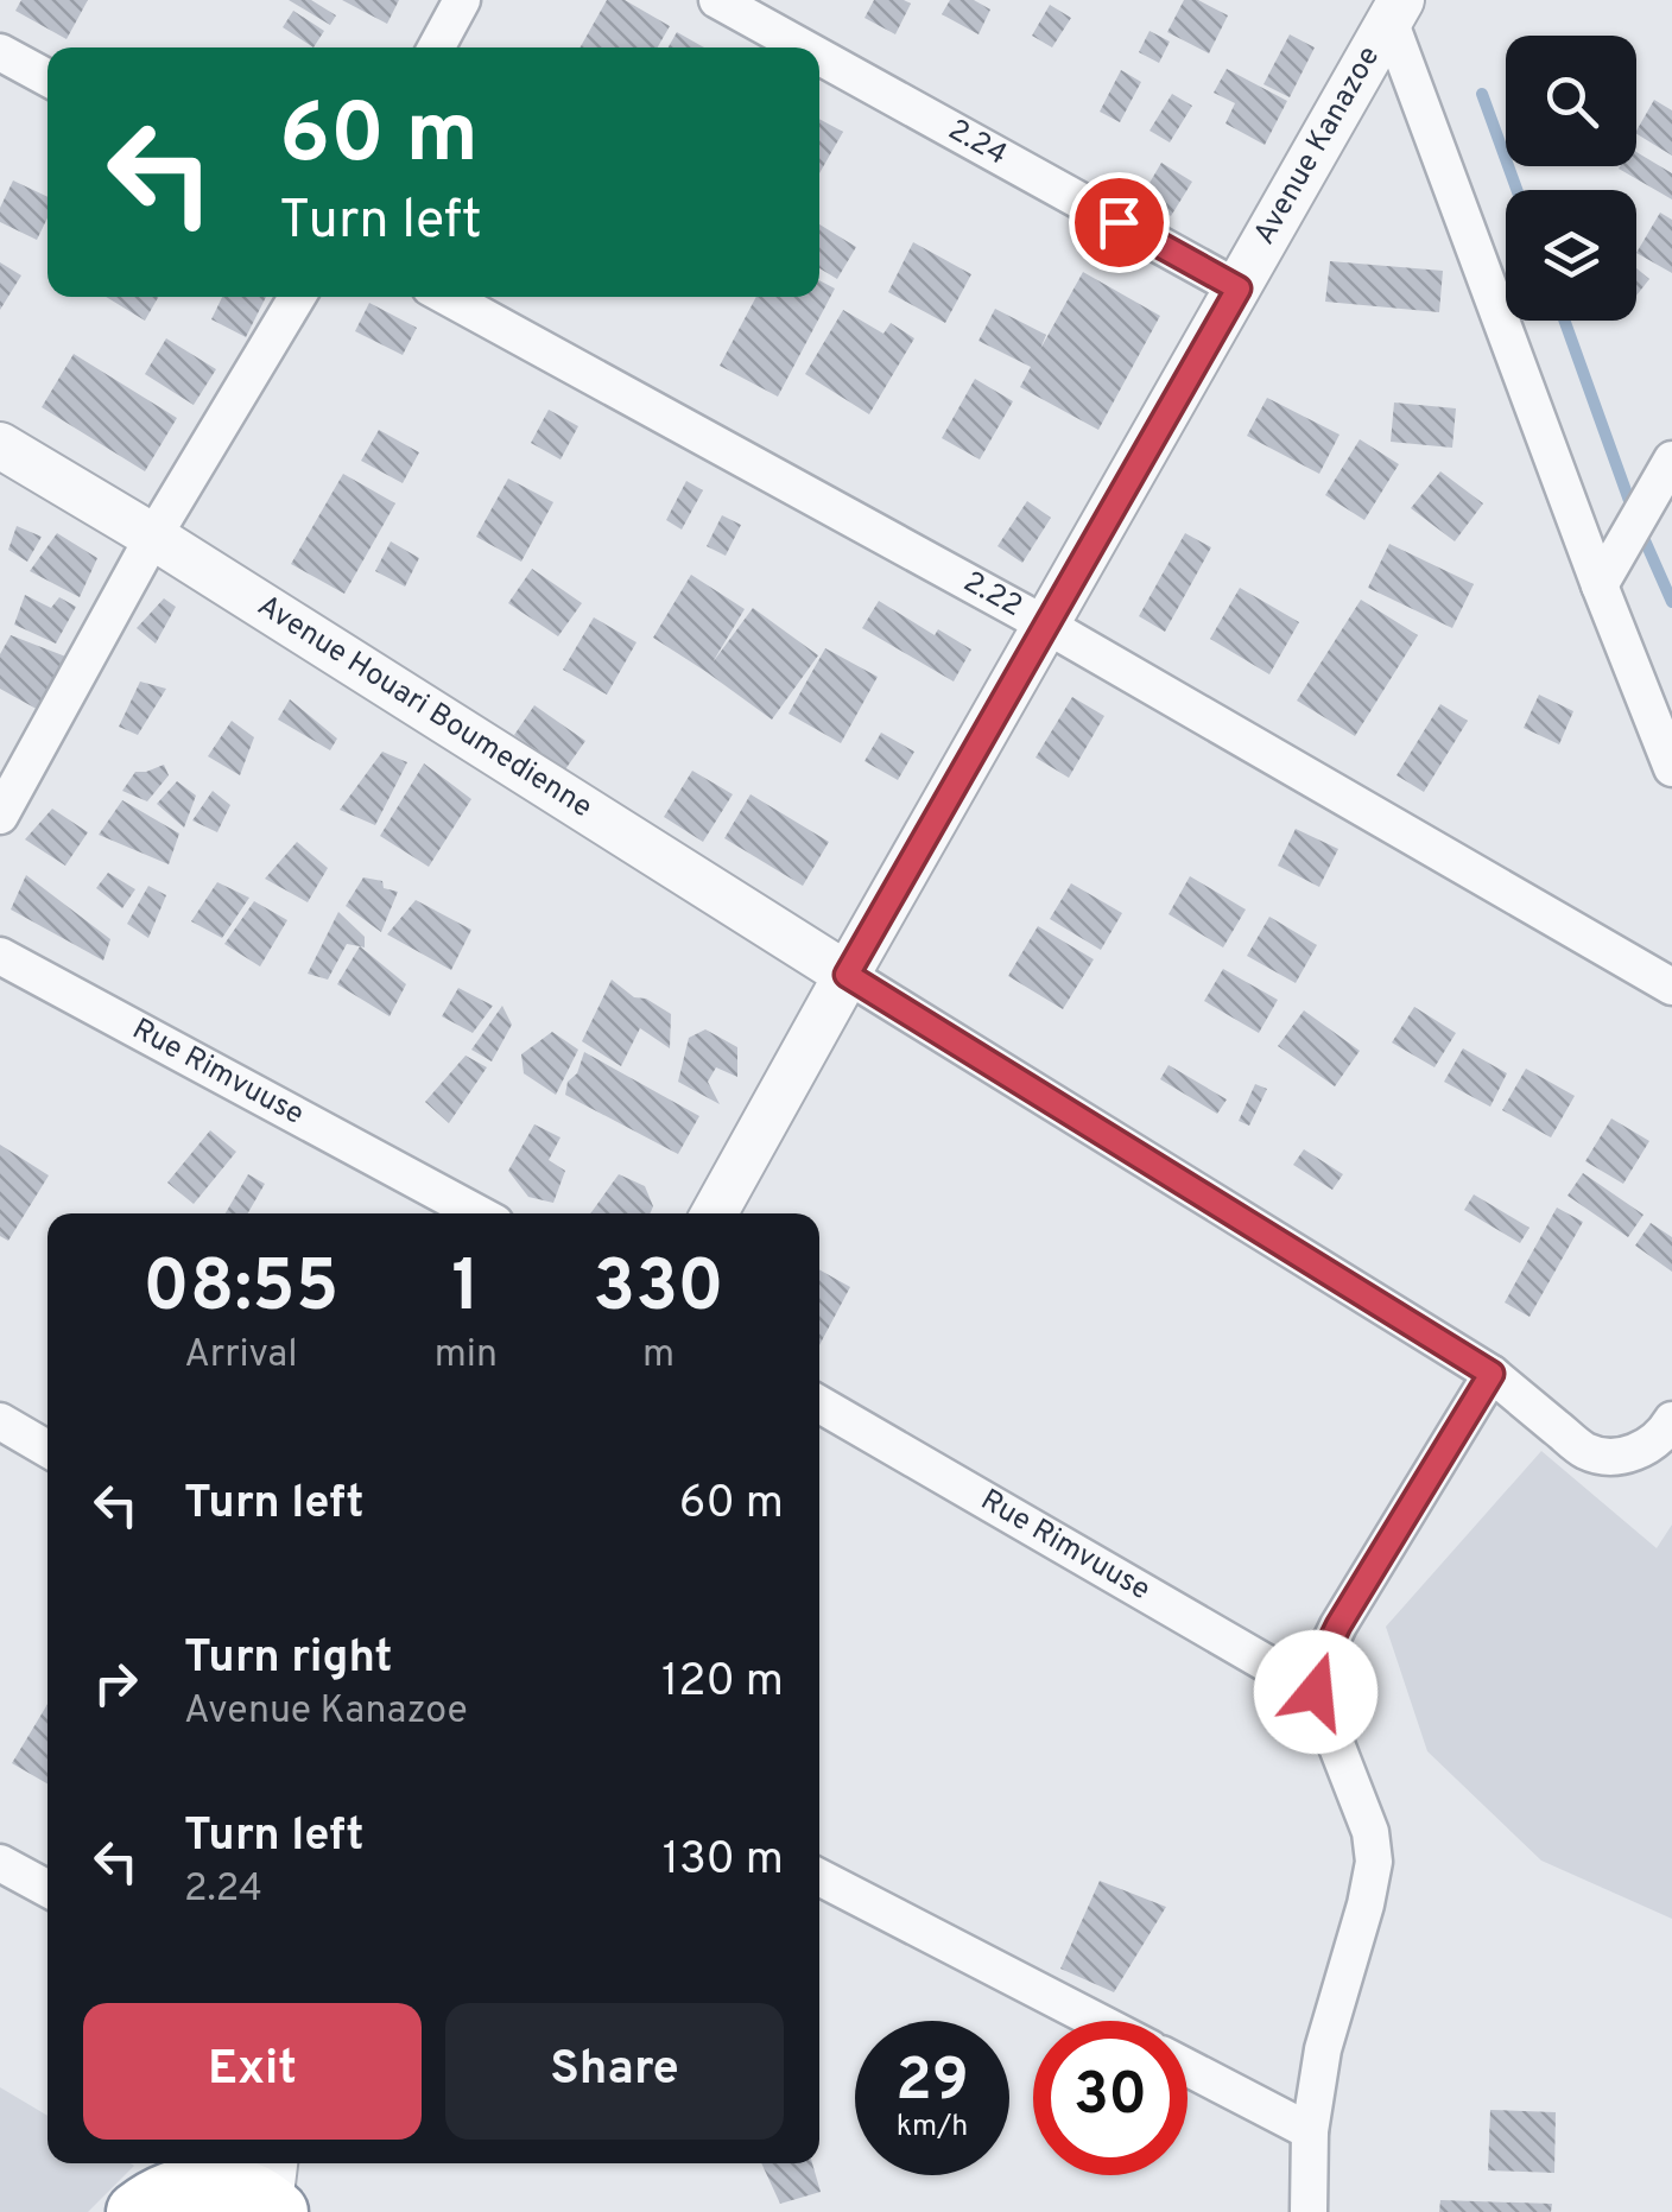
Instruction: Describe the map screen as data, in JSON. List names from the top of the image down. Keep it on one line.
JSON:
{"streets":{"street":["2.24","Avenue Kanazoe","2.22","Avenue Houari Boumedienne","Rue Rimvuuse"]},"crossings":[["2.24","Avenue Kanazoe"],["Avenue Kanazoe","2.22"],["Avenue Kanazoe","Avenue Houari Boumedienne"]],"page":{"turn":["60 m","Turn left"],"eta":["08:55","Arrival","1","min","330","m"],"list":[{"name":"Turn left","value":"60 m"},{"name":"Turn right","note":"Avenue Kanazoe","value":"120 m"},{"name":"Turn left","note":"2.24","value":"130 m"}],"buttons":["Exit","Share"],"speed":"29 km/h","limit":"30"}}
